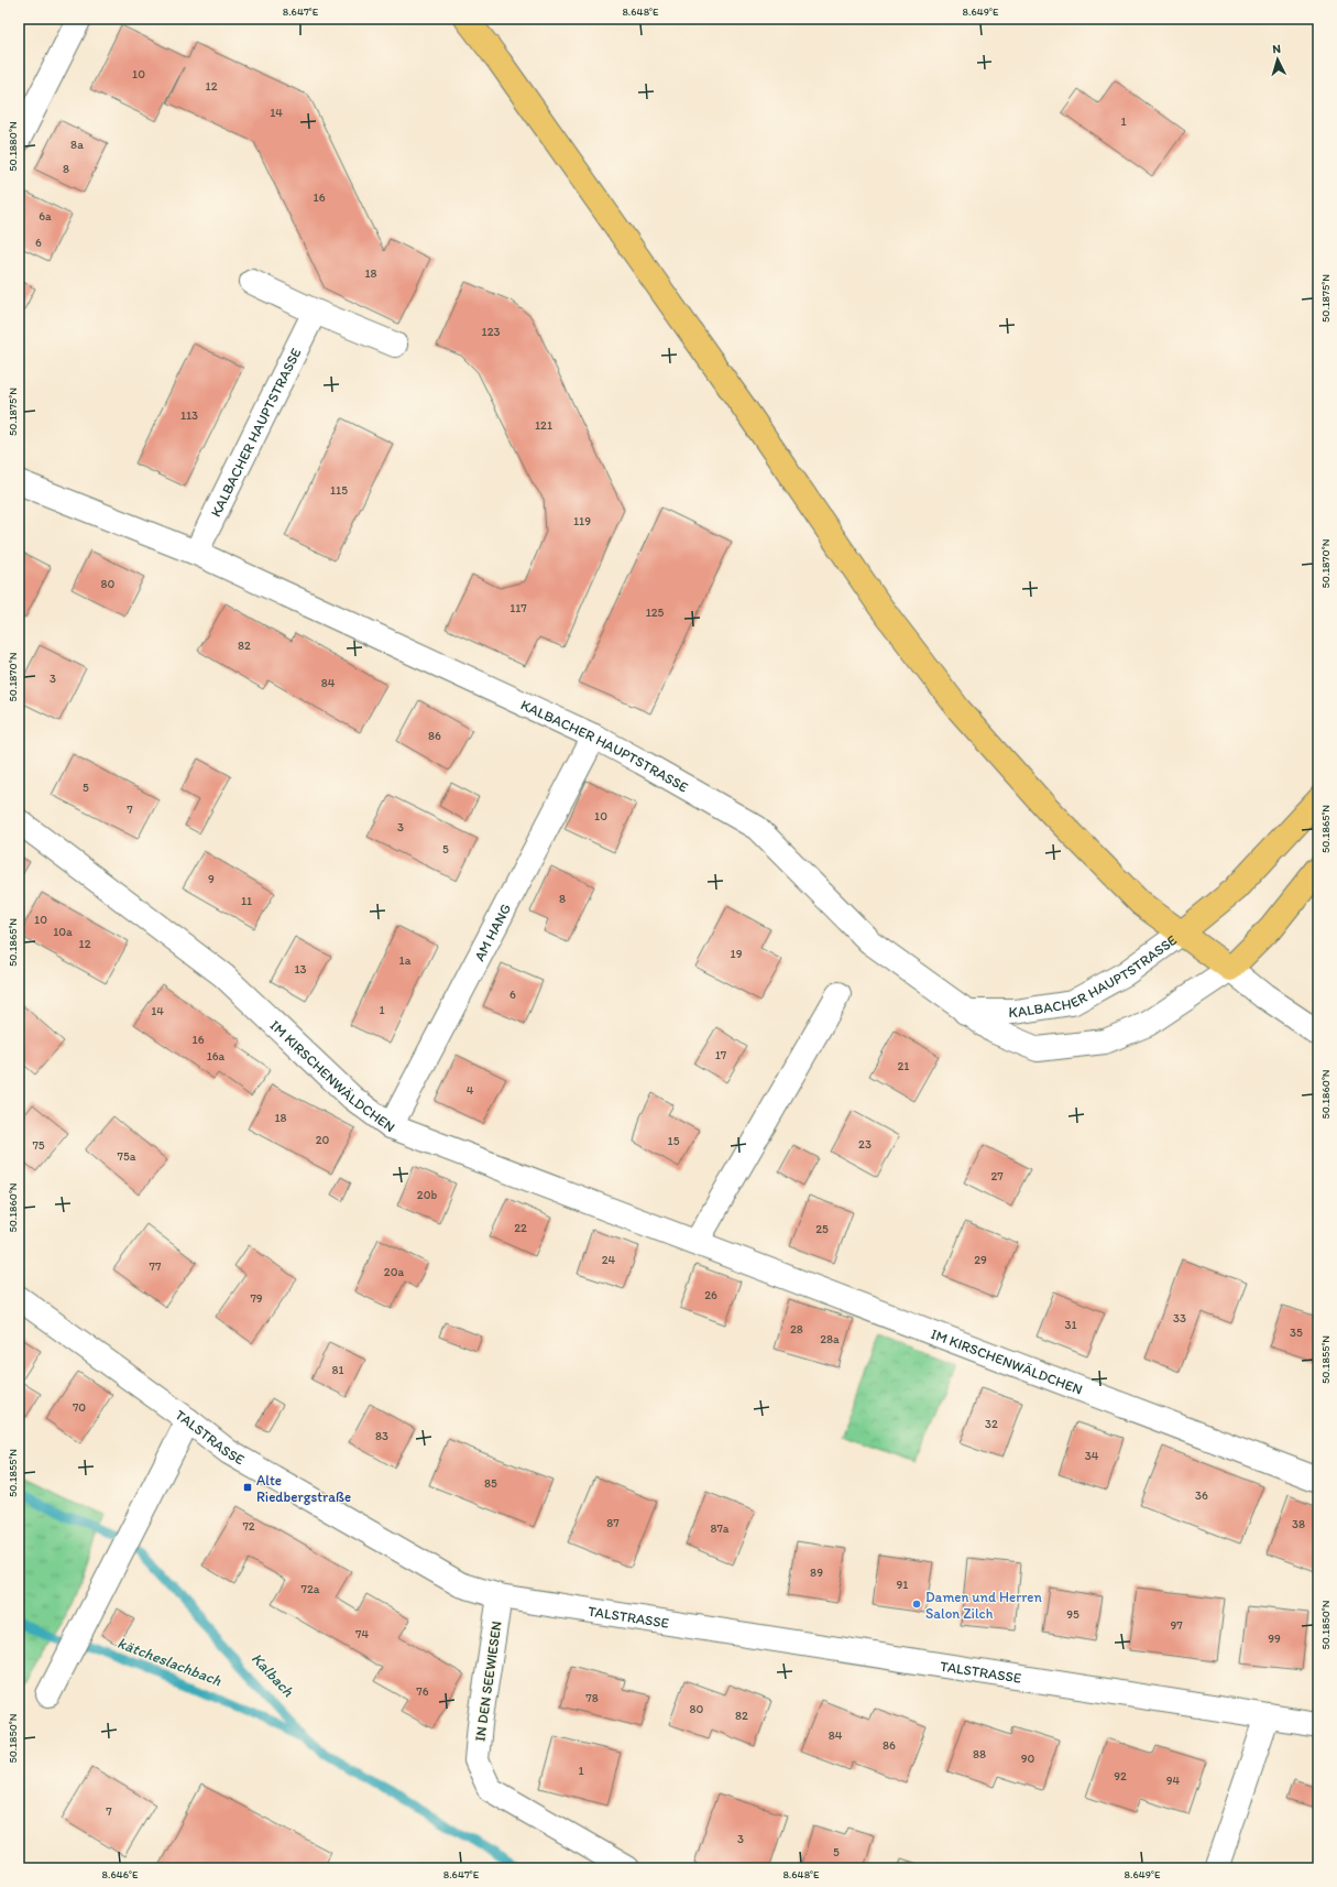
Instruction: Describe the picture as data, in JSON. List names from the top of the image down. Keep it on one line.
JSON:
{"streets":{"main road":["KALBACHER HAUPTSTRASSE"],"street":["AM HANG","IM KIRSCHENWÄLDCHEN","TALSTRASSE","IN DEN SEEWIESEN"]},"crossings":[["KALBACHER HAUPTSTRASSE","AM HANG"],["AM HANG","IM KIRSCHENWÄLDCHEN"],["TALSTRASSE","IN DEN SEEWIESEN"]],"water":["kätcheslachbach","Kalbach"],"places":{"transit":["Alte Riedbergstraße"],"other":["Damen und Herren Salon Zilch"]},"house_numbers":["10","12","14","1","8a","8","16","6a","6","18","123","113","121","115","119","80","117","125","82","3","84","86","5","7","10","3","5","9","8","11","10","10a","12","19","1a","13","6","1","14","16","17","16a","21","4","18","20","15","23","75","75a","27","20b","22","25","24","29","77","20a","26","79","33","31","28","35","28a","81","70","32","83","34","85","36","87","38","72","87a","89","91","72a","95","97","74","99","76","78","80","82","84","86","88","90","1","92","94","7","3","5"],"north":"top","coordinates":["8.647°E","8.648°E","8.649°E","50.1880°N","50.1875°N","50.1870°N","50.1865°N","50.1860°N","50.1855°N","50.1850°N","8.646°E"]}
